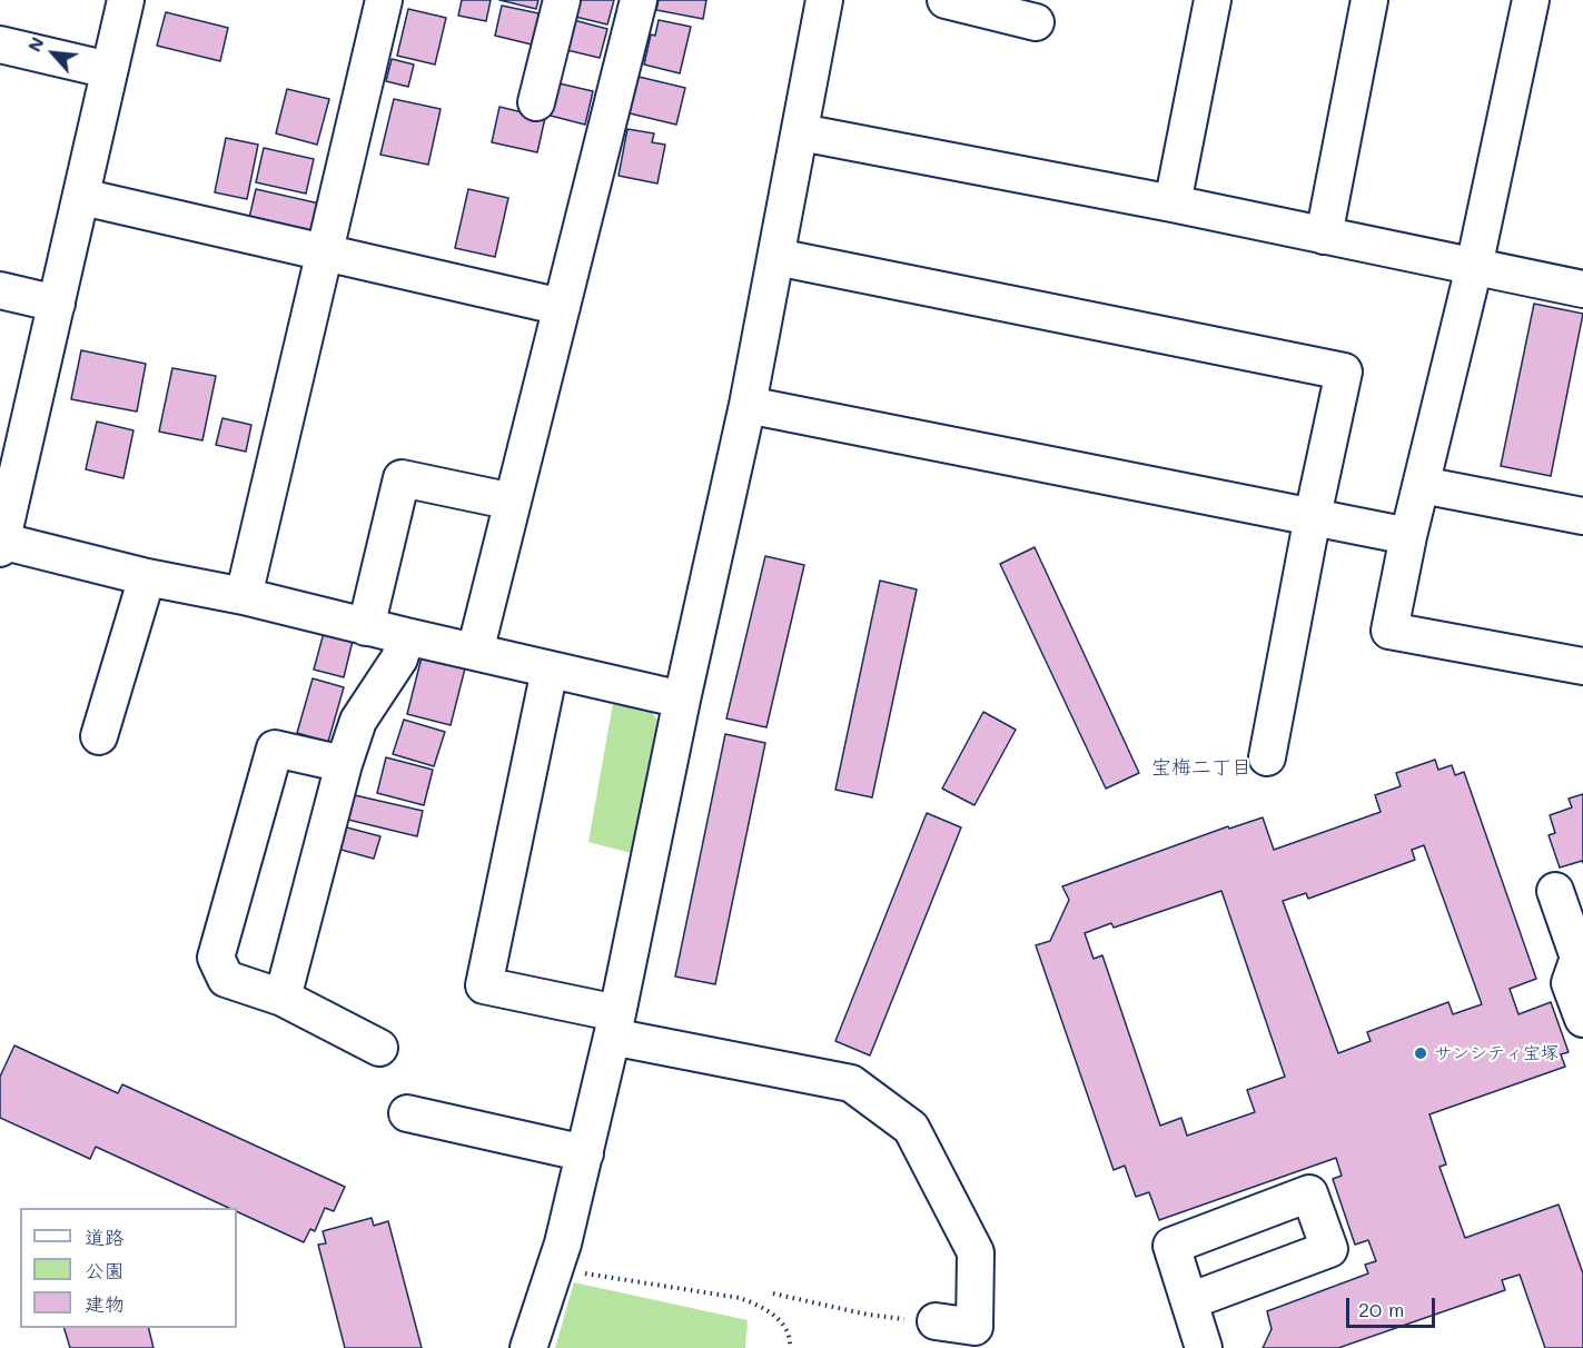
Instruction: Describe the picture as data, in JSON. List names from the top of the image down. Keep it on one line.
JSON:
{"districts":["宝梅二丁目"],"places":["サンシティ宝塚"],"legend":["道路","公園","建物"],"scale_bar":"20 m","north":"top left"}
